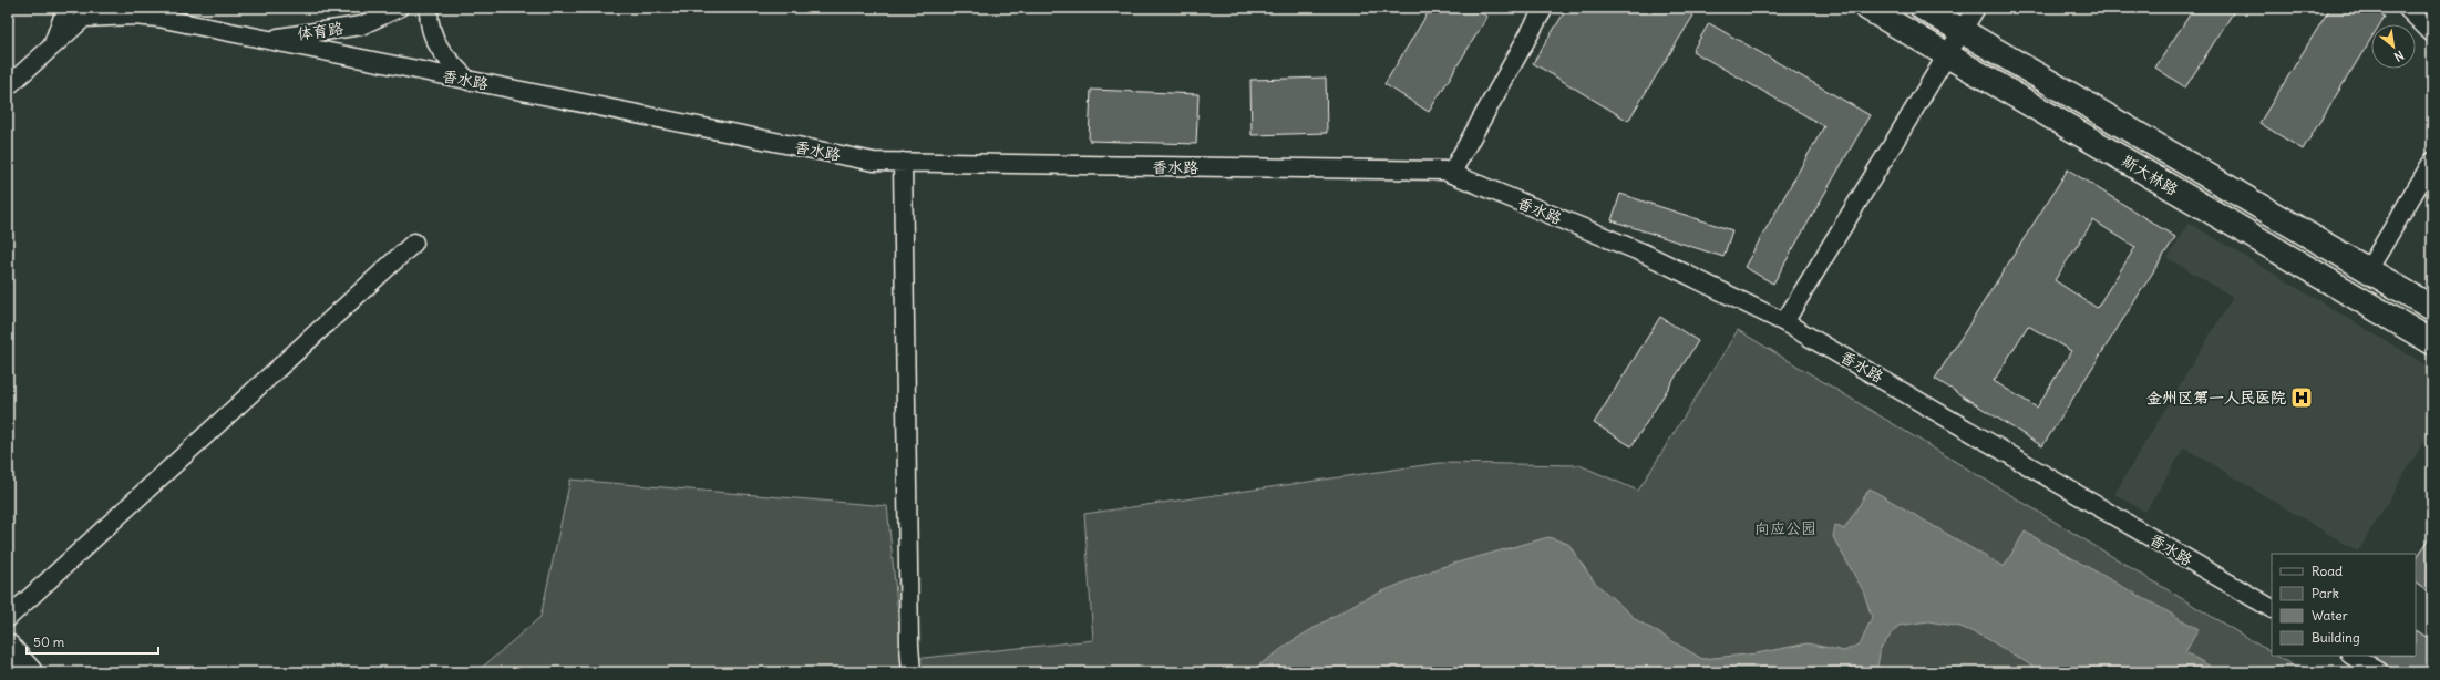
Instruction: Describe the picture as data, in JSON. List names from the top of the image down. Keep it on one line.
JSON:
{"streets":{"main road":["斯大林路"],"street":["体育路","香水路"]},"crossings":[["体育路","香水路"]],"parks":["向应公园"],"places":{"hospital":["金州区第一人民医院"]},"legend":["Road","Park","Water","Building"],"scale_bar":"50 m","north":"bottom right"}
